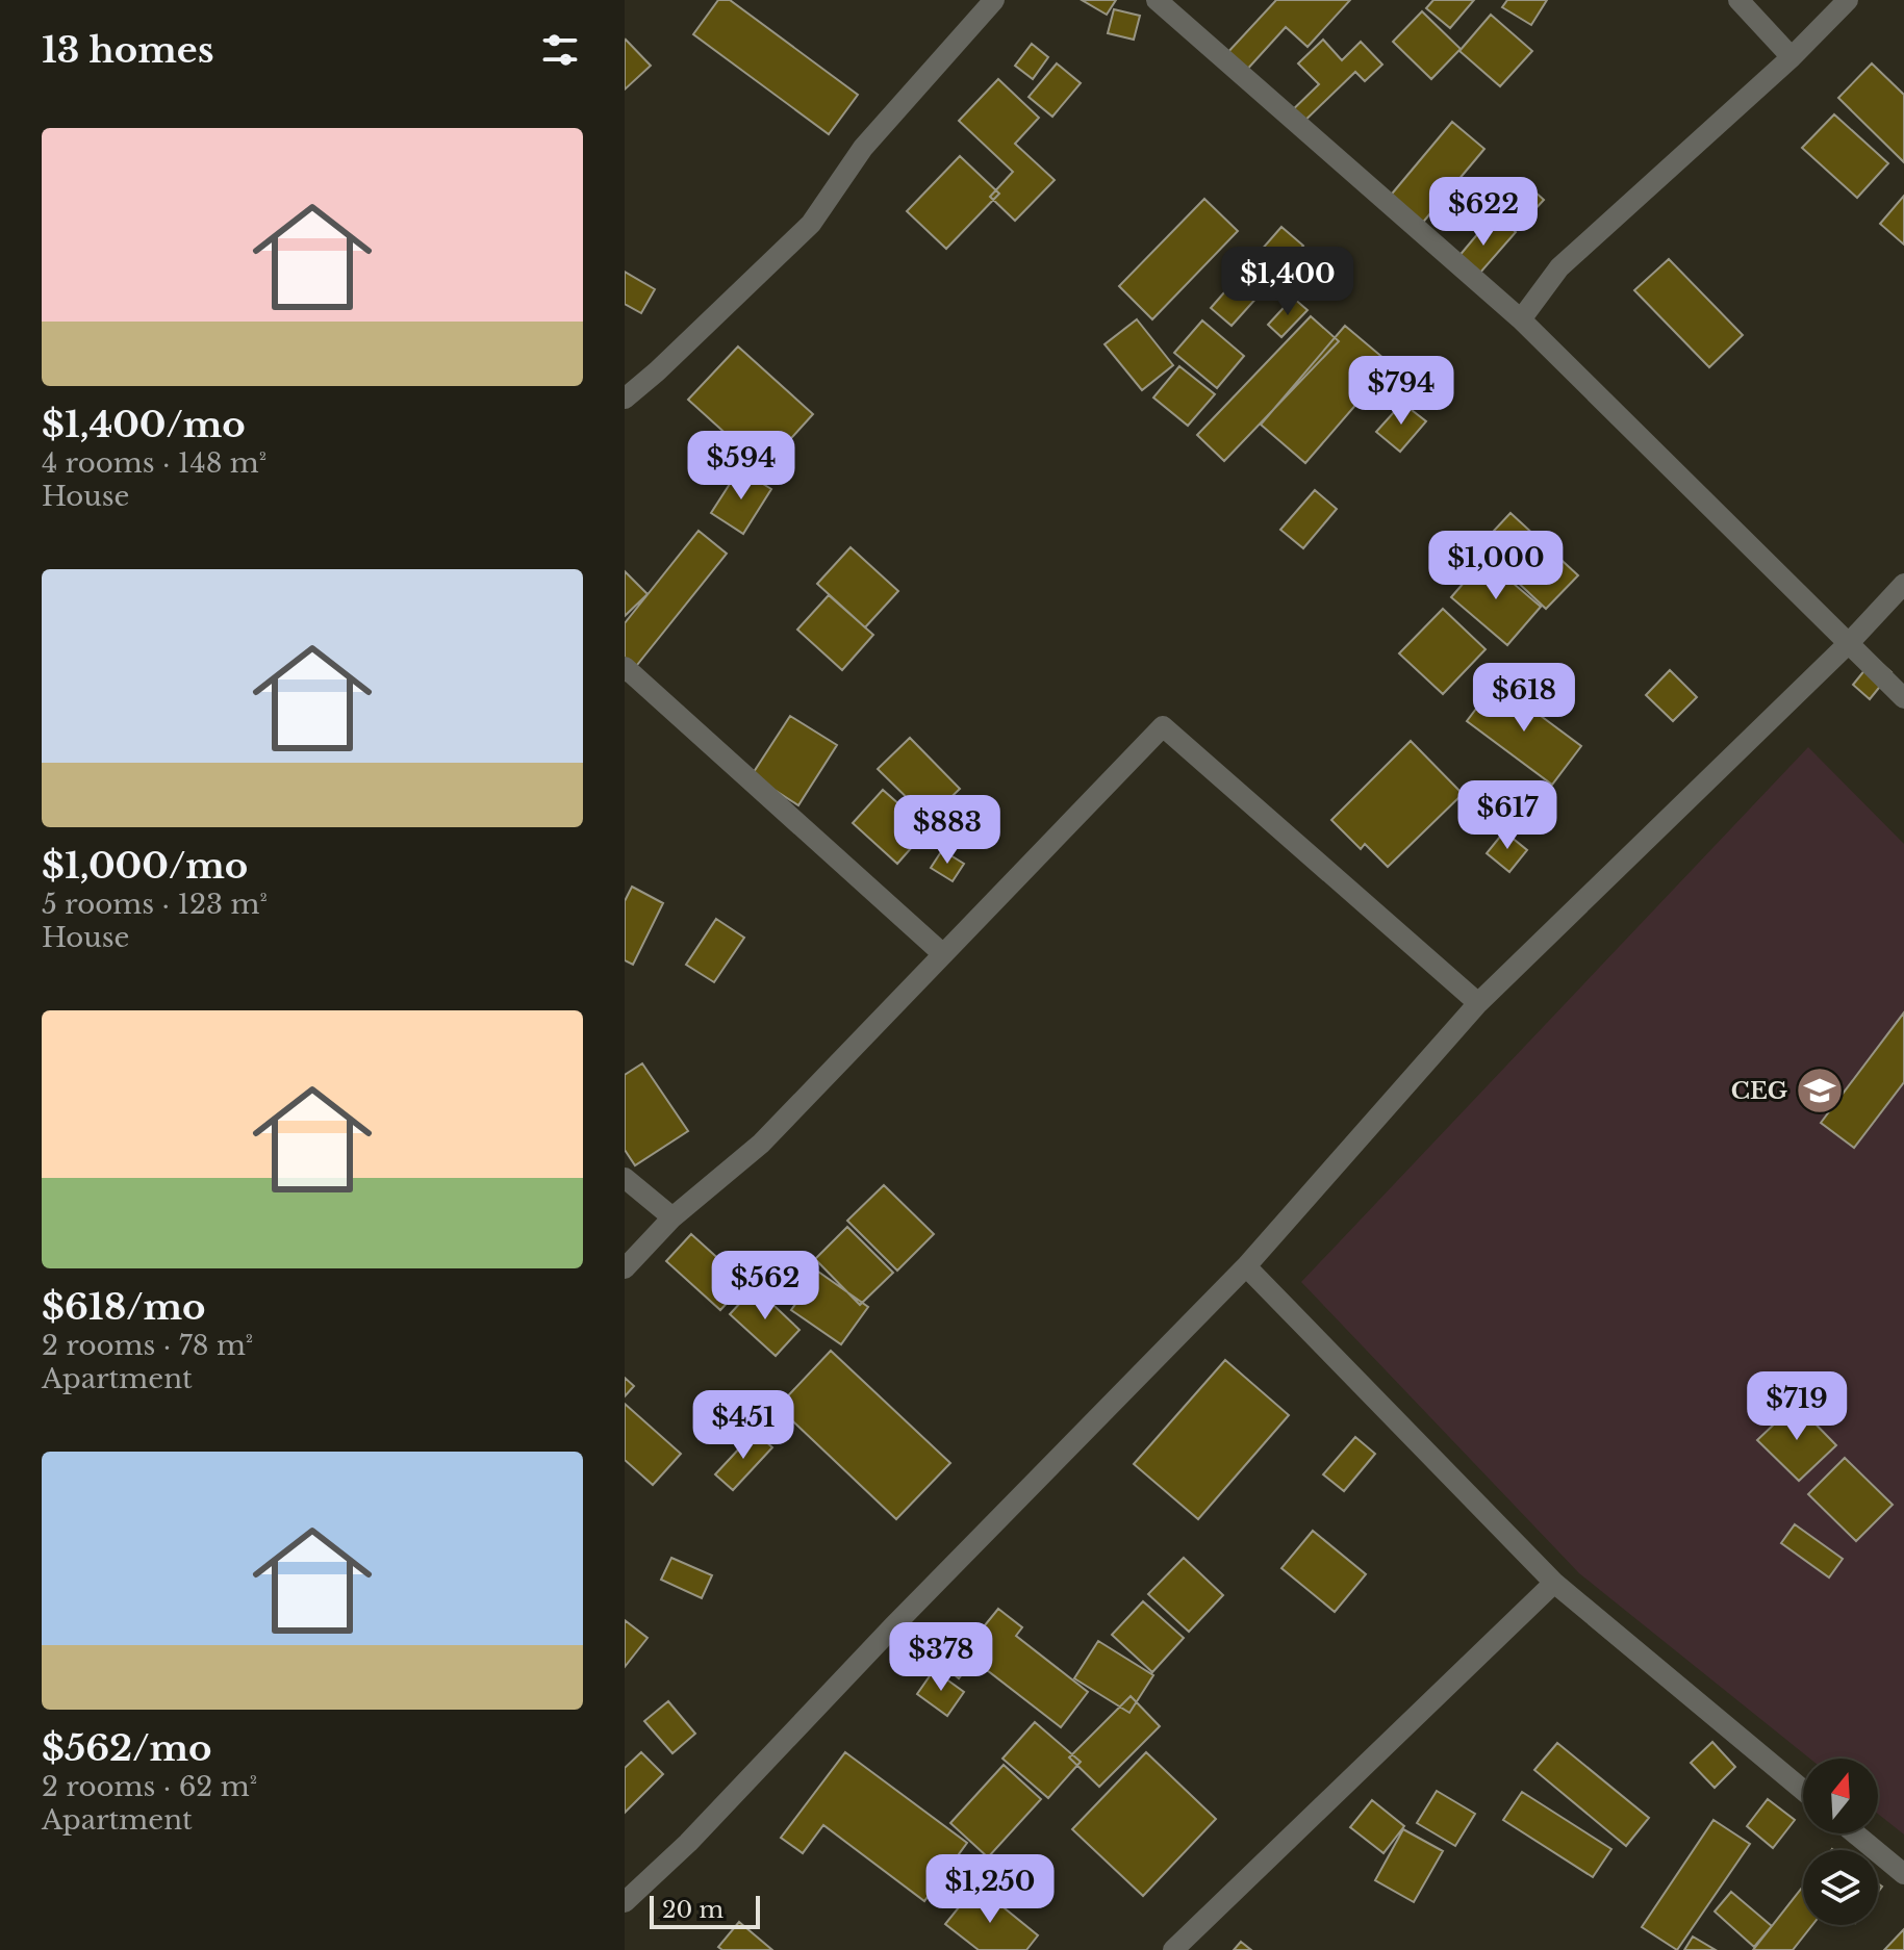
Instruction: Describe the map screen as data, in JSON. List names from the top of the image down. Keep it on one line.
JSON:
{"places":{"school or university":["CEG"]},"scale_bar":"20 m","north":"top","page":{"heading":"13 homes","list":[{"name":"$1,400/mo","note":"4 rooms · 148 m² · House"},{"name":"$1,000/mo","note":"5 rooms · 123 m² · House"},{"name":"$618/mo","note":"2 rooms · 78 m² · Apartment"},{"name":"$562/mo","note":"2 rooms · 62 m² · Apartment"}],"price":["$622","$1,400","$794","$594","$1,000","$618","$617","$883","$562","$719","$451","$378","$1,250"],"scale":"20 m"}}
